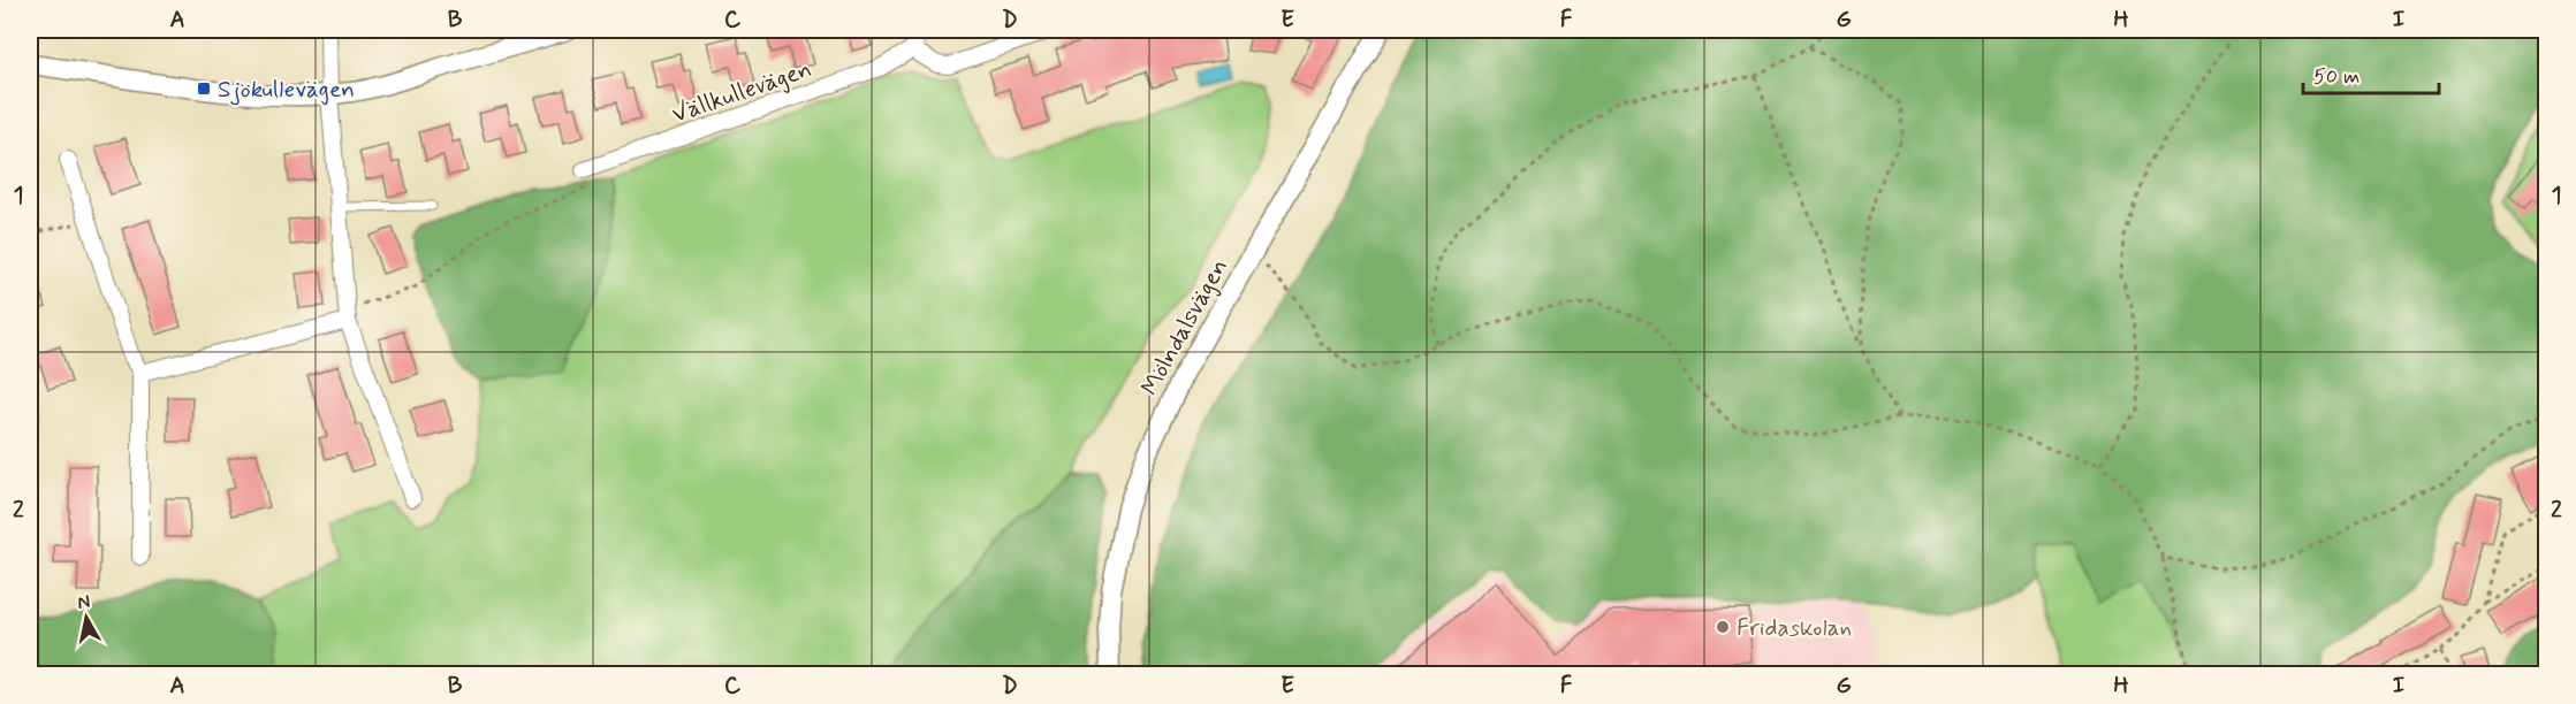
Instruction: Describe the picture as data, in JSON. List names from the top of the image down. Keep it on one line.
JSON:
{"streets":{"street":["Vällkullevägen","Mölndalsvägen"]},"places":{"transit":["Sjökullevägen"],"other":["Fridaskolan"]},"scale_bar":"50 m","north":"top","grid":{"columns":["A","B","C","D","E","F","G","H","I"],"rows":["1","2"]}}
